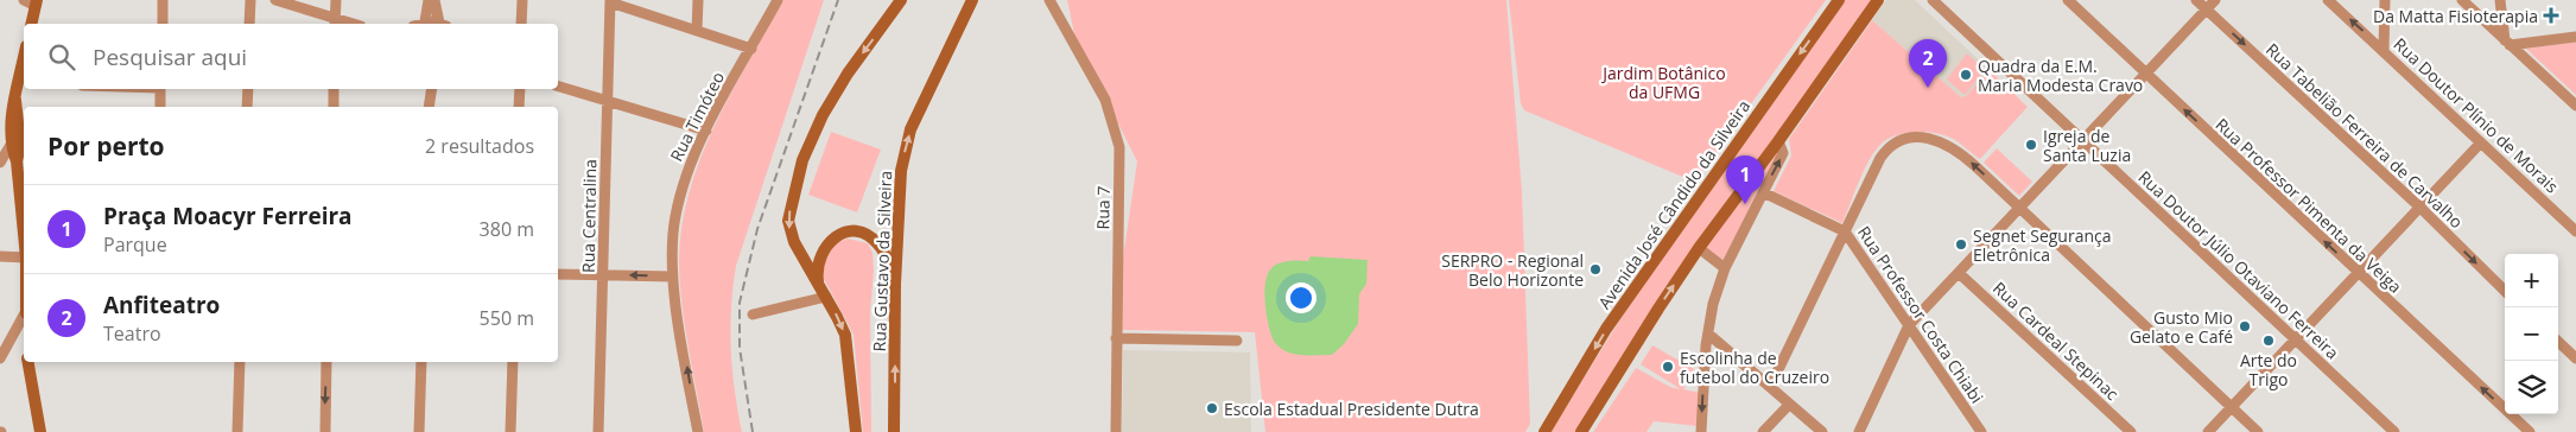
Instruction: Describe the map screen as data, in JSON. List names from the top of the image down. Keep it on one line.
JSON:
{"streets":{"main road":["Avenida José Cândido da Silveira","Rua Gustavo da Silveira"],"street":["Rua Doutor Plínio de Morais","Rua Timóteo","Rua Tabelião Ferreira de Carvalho","Rua Professor Pimenta da Veiga","Rua 7","Rua Centralina","Rua Doutor Júlio Otaviano Ferreira","Rua Professor Costa Chiabi","Rua Cardeal Stepinac"]},"one_way":["Rua Tabelião Ferreira de Carvalho","Rua Professor Pimenta da Veiga"],"parks":["Jardim Botânico da UFMG"],"places":{"health":["Da Matta Fisioterapia"],"other":["Quadra da E.M. Maria Modesta Cravo","Igreja de Santa Luzia","Segnet Segurança Eletrônica","SERPRO - Regional Belo Horizonte","Gusto Mio Gelato e Café","Arte do Trigo","Escolinha de futebol do Cruzeiro","Escola Estadual Presidente Dutra"]},"page":{"search":"Pesquisar aqui","pins":["2","1"],"heading":["Por perto","2 resultados"],"list":[{"mark":"1","name":"Praça Moacyr Ferreira","note":"Parque","value":"380 m"},{"mark":"2","name":"Anfiteatro","note":"Teatro","value":"550 m"}],"map_buttons":["+","−"]}}
